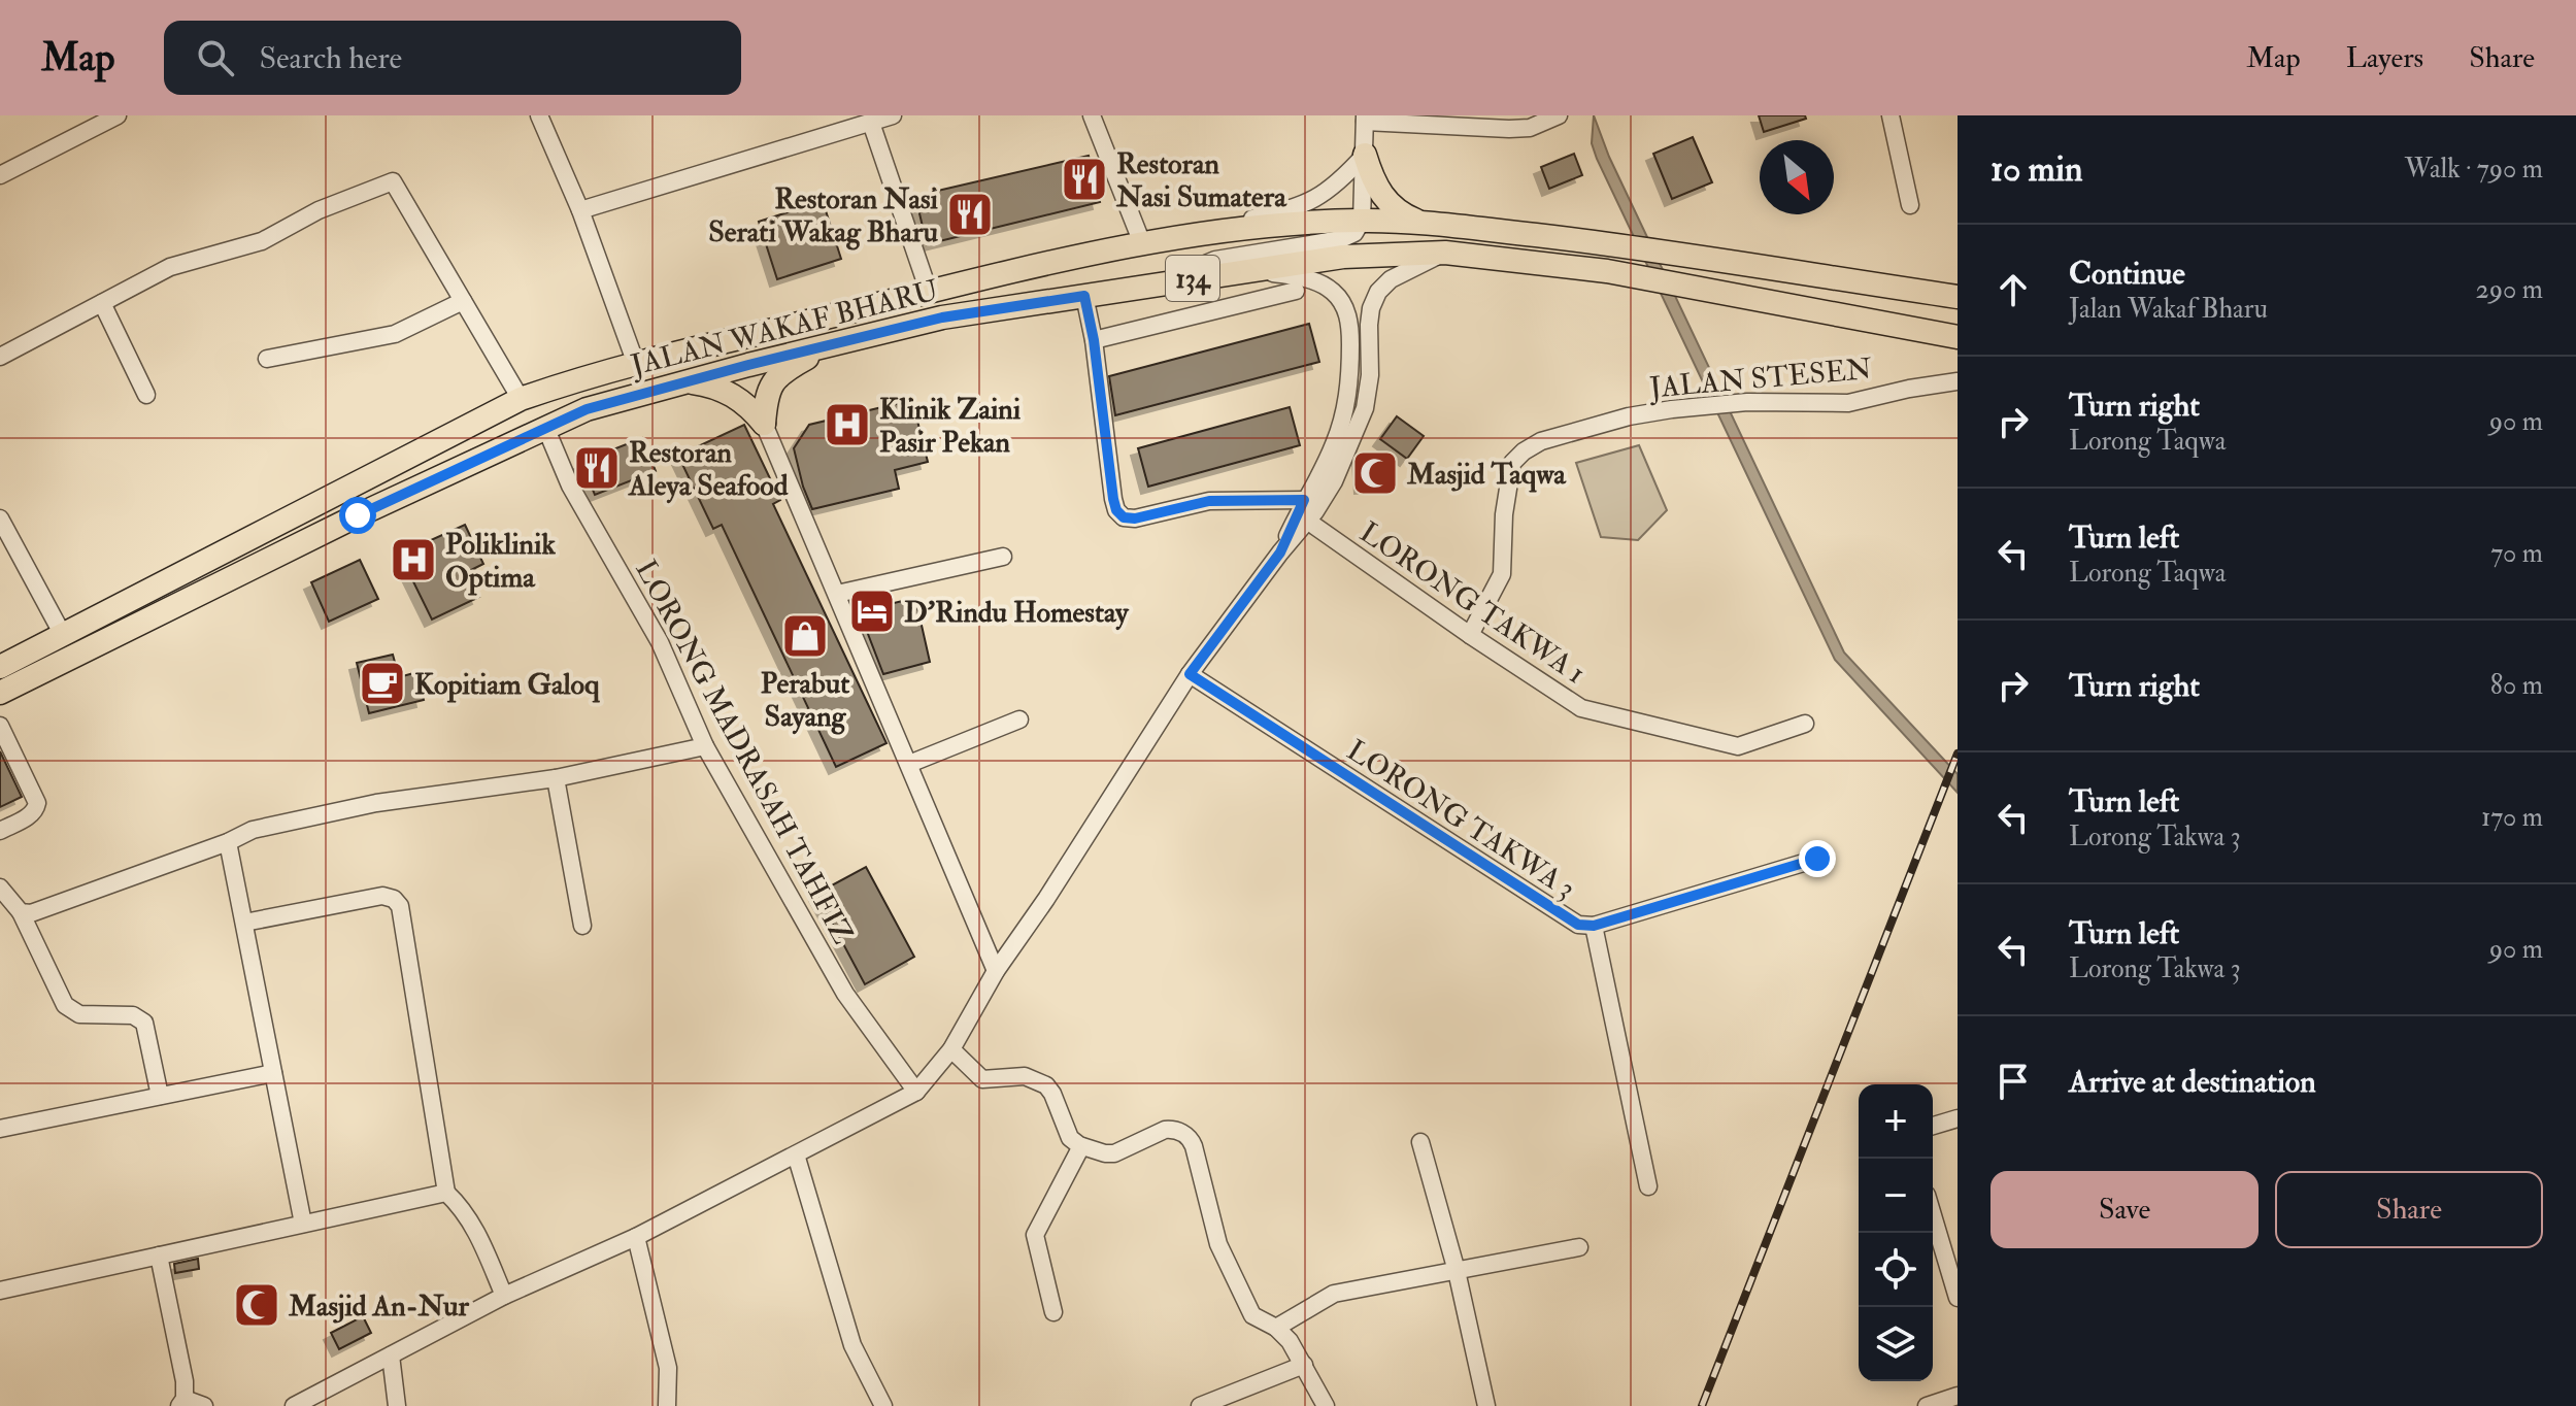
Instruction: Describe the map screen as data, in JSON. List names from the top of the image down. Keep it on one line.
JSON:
{"streets":{"main road":["134","JALAN WAKAF BHARU"],"street":["JALAN STESEN","LORONG TAKWA 1","LORONG MADRASAH TAHFIZ","LORONG TAKWA 3"]},"crossings":[["JALAN WAKAF BHARU","LORONG MADRASAH TAHFIZ"],["JALAN STESEN","LORONG TAKWA 1"]],"places":{"restaurant":["Restoran Nasi Sumatera","Restoran Nasi Serati Wakag Bharu","Restoran Aleya Seafood"],"hospital":["Klinik Zaini Pasir Pekan","Poliklinik Optima"],"mosque":["Masjid Taqwa","Masjid An-Nur"],"hotel":["D’Rindu Homestay"],"shop":["Perabut Sayang"],"cafe":["Kopitiam Galoq"]},"north":"bottom right","page":{"header":"Map","search":"Search here","nav":["Map","Layers","Share"],"heading":["10 min","Walk · 790 m"],"list":[["Continue","Jalan Wakaf Bharu","290 m"],["Turn right","Lorong Taqwa","90 m"],["Turn left","Lorong Taqwa","70 m"],["Turn right","80 m"],["Turn left","Lorong Takwa 3","170 m"],["Turn left","Lorong Takwa 3","90 m"],"Arrive at destination"],"map_buttons":["+","−"],"buttons":["Save","Share"]}}
